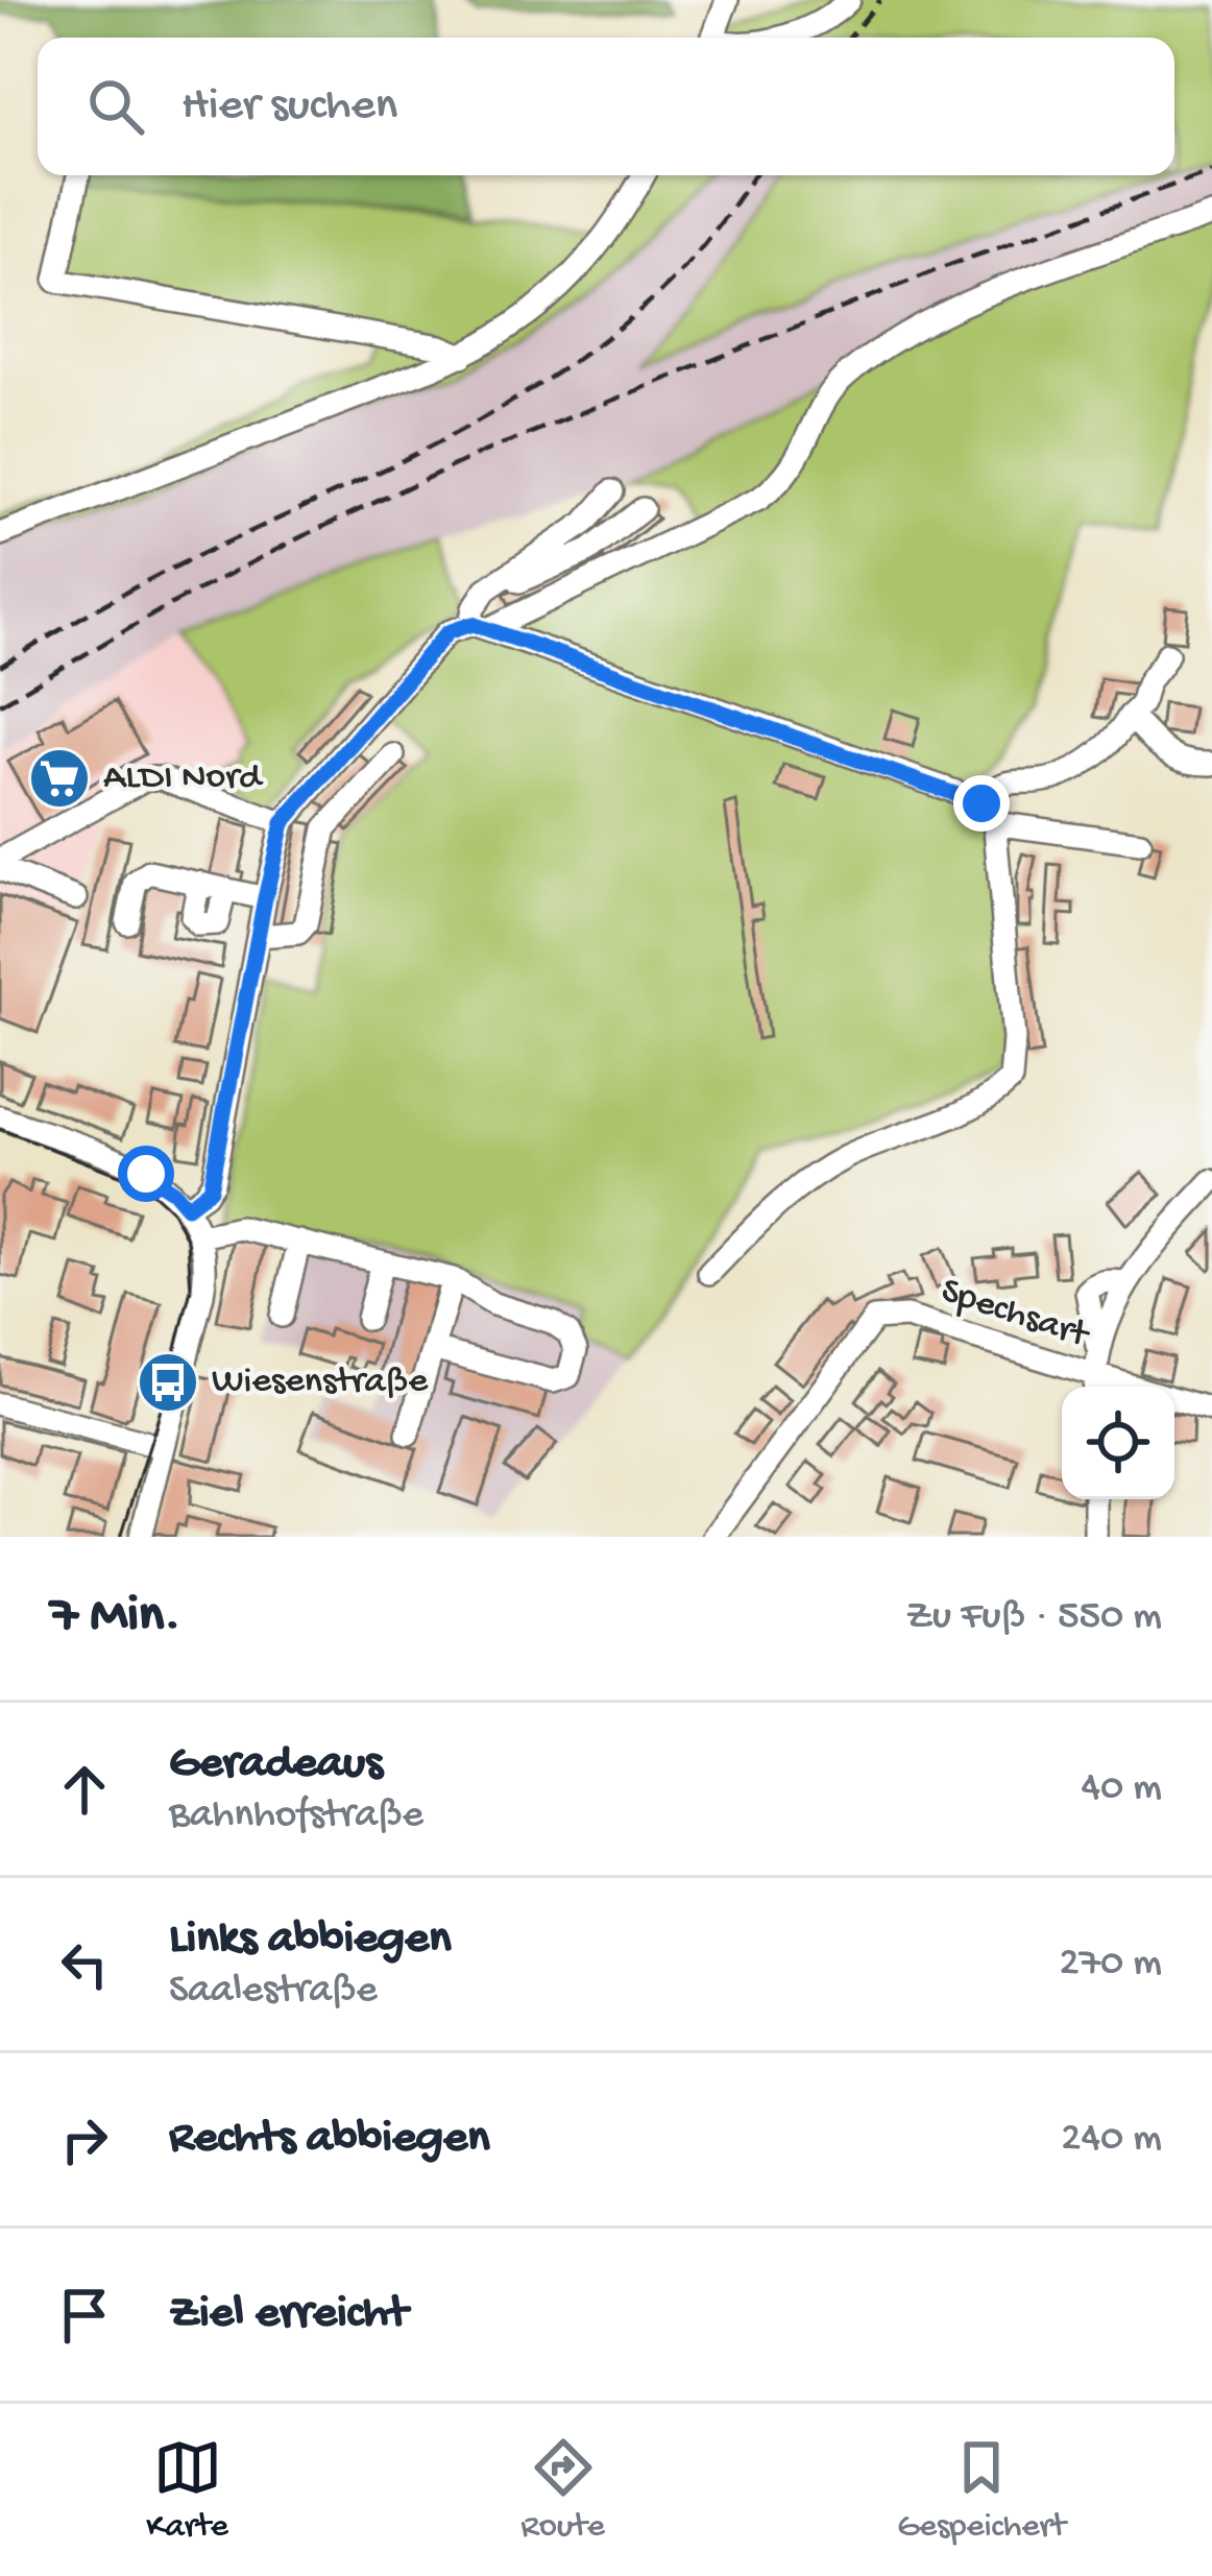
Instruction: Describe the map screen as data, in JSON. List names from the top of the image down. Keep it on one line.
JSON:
{"streets":{"street":["Spechsart"]},"places":{"supermarket":["ALDI Nord"],"bus stop":["Wiesenstraße"]},"page":{"search":"Hier suchen","heading":["7 Min.","Zu Fuß · 550 m"],"list":[["Geradeaus","Bahnhofstraße","40 m"],["Links abbiegen","Saalestraße","270 m"],["Rechts abbiegen","240 m"],"Ziel erreicht"],"nav":["Karte","Route","Gespeichert"]}}
